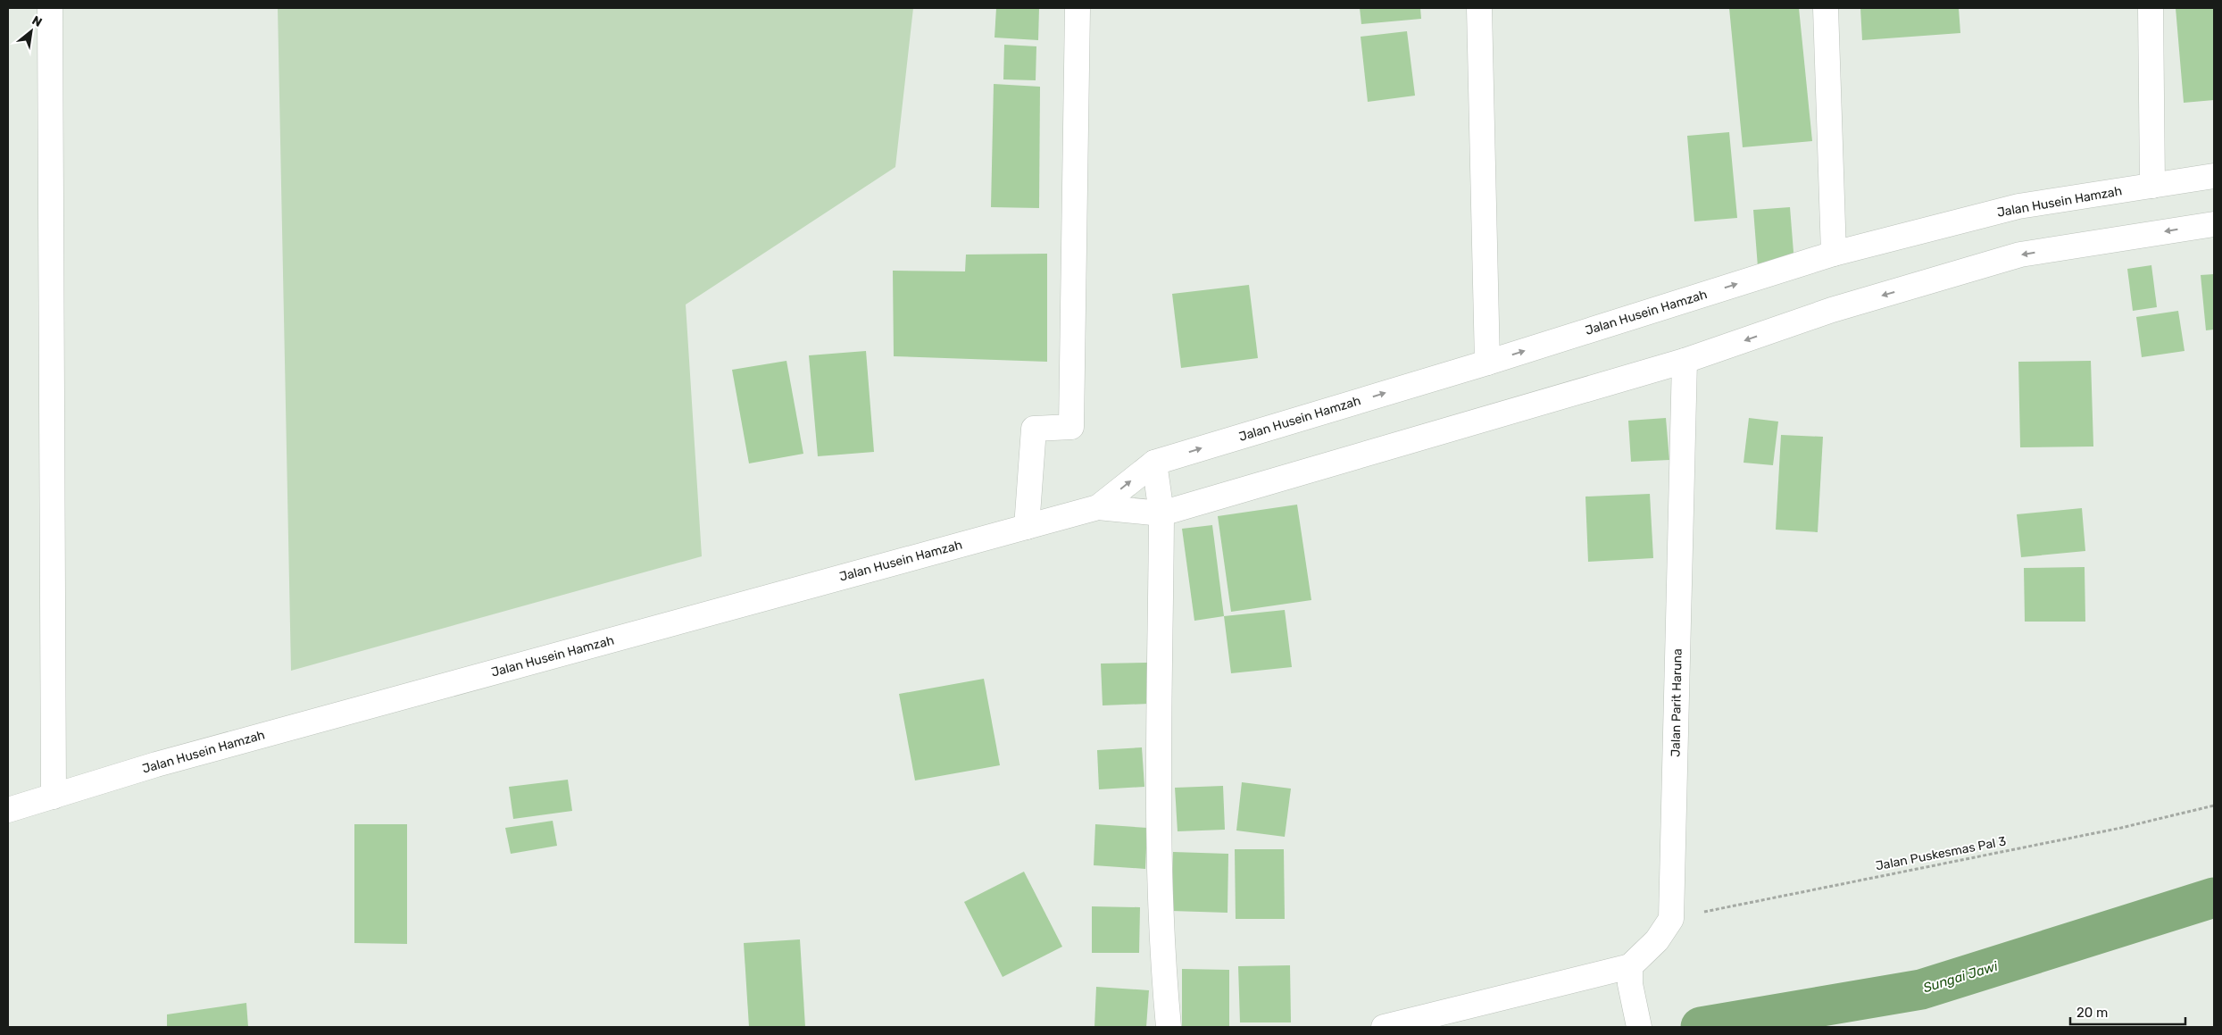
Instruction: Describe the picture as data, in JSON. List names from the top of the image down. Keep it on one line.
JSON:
{"streets":{"street":["Jalan Husein Hamzah","Jalan Parit Haruna"],"path":["Jalan Puskesmas Pal 3"]},"crossings":[["Jalan Husein Hamzah","Jalan Parit Haruna"],["Jalan Parit Haruna","Jalan Puskesmas Pal 3"]],"water":["Sungai Jawi"],"scale_bar":"20 m","north":"top right"}
